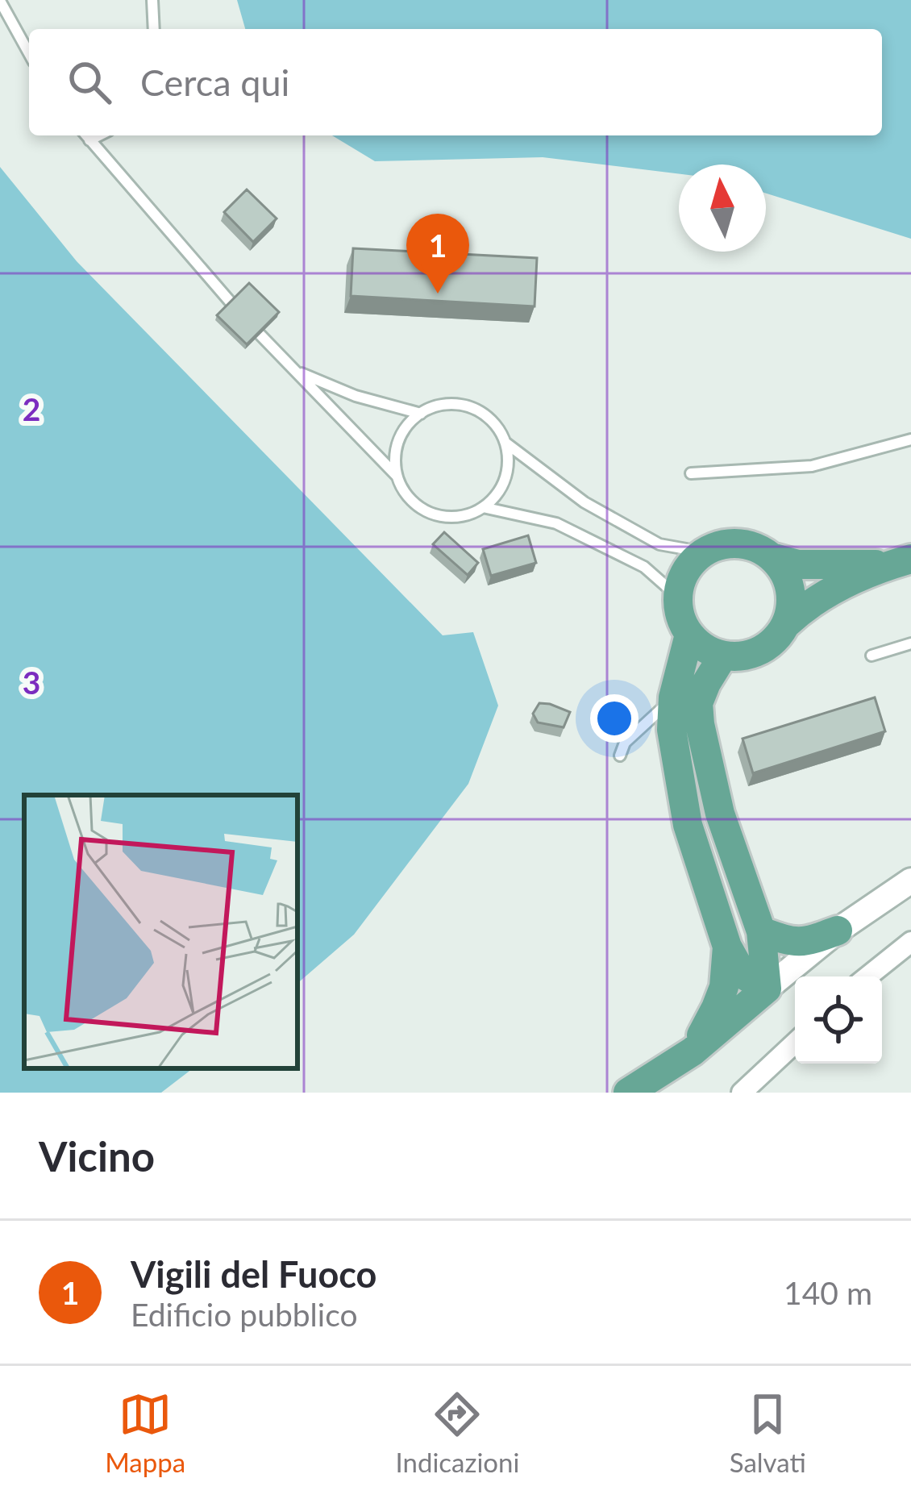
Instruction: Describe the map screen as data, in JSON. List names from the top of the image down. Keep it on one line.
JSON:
{"north":"top","page":{"search":"Cerca qui","pins":"1","heading":"Vicino","list":[{"mark":"1","name":"Vigili del Fuoco","note":"Edificio pubblico","value":"140 m"}],"nav":["Mappa","Indicazioni","Salvati"]},"grid":{"rows":["2","3"]}}
